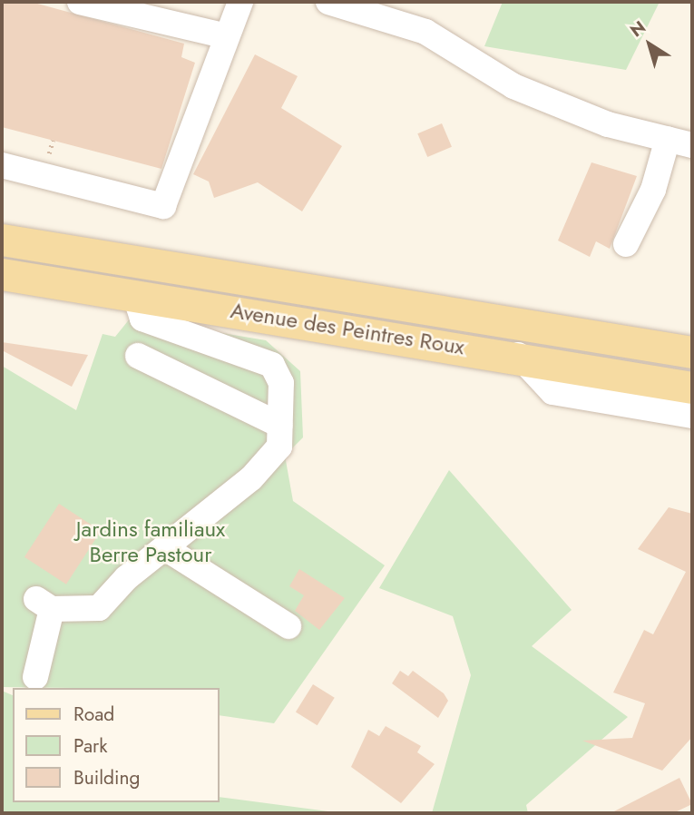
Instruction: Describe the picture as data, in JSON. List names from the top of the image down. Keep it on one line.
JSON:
{"streets":{"main road":["Avenue des Peintres Roux"]},"parks":["Jardins familiaux Berre Pastour"],"legend":["Road","Park","Building"],"north":"top left"}
